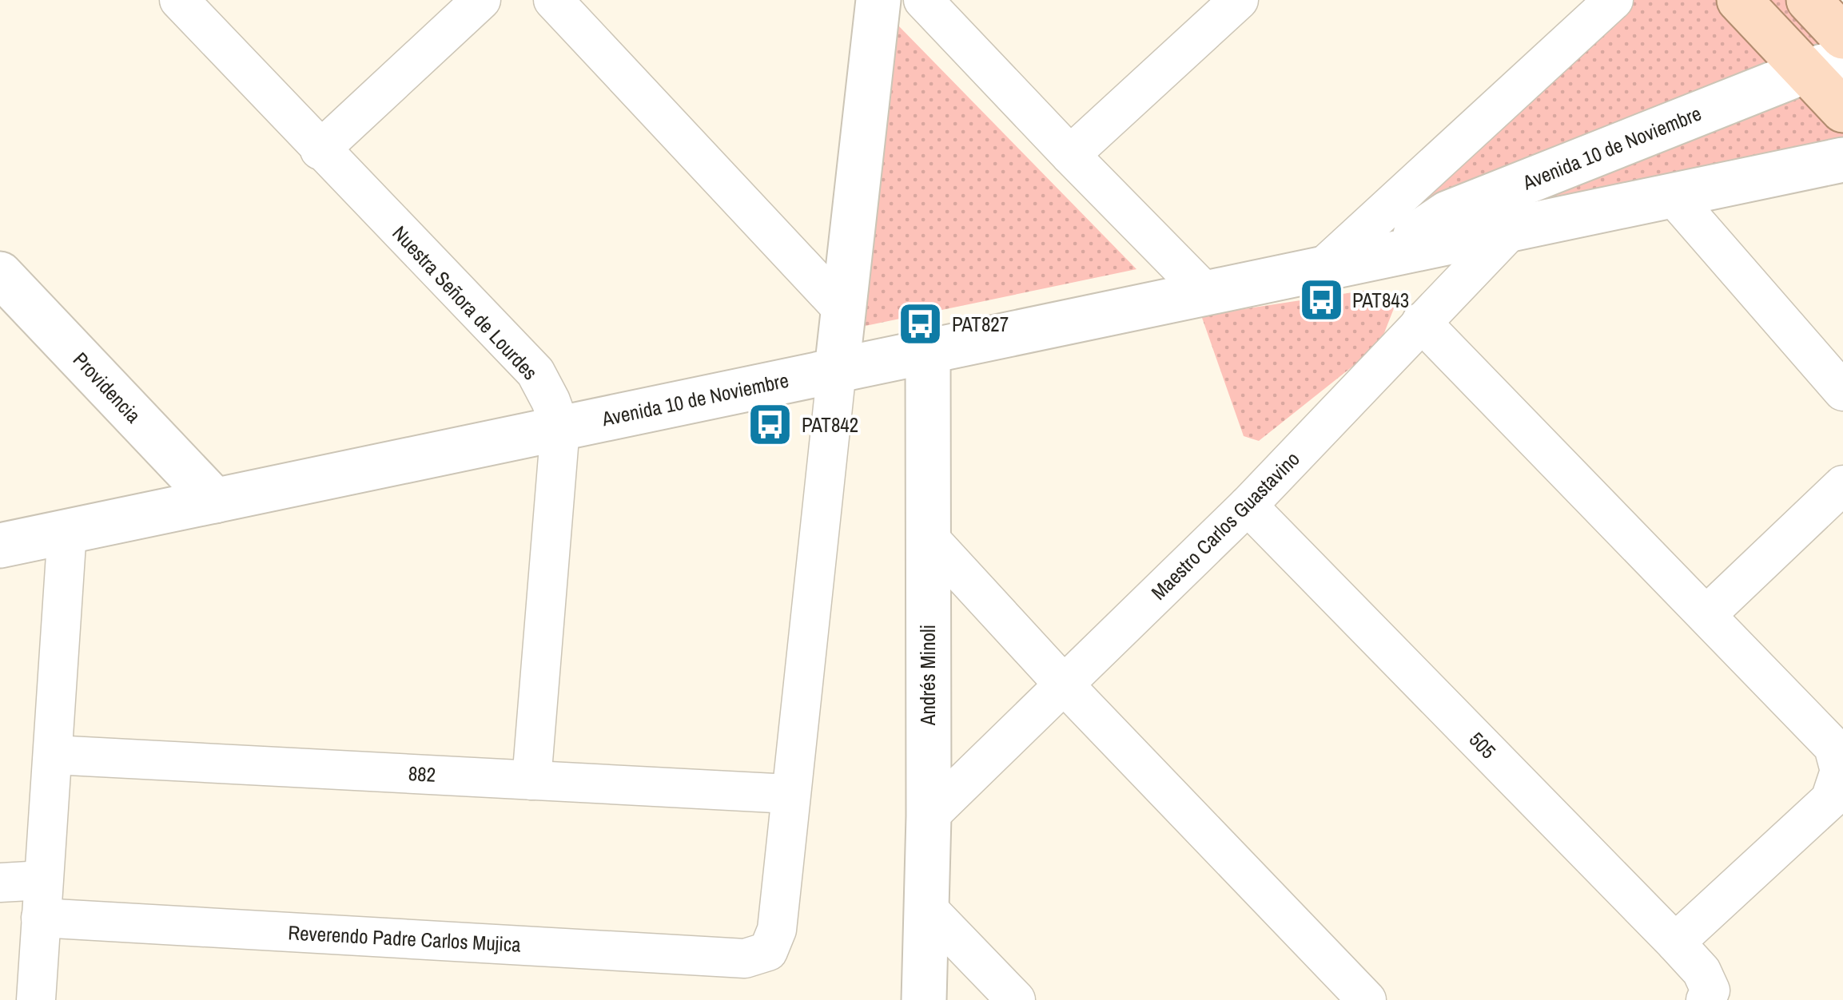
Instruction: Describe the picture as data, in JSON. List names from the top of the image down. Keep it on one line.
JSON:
{"streets":{"street":["Avenida 10 de Noviembre","Nuestra Señora de Lourdes","Providencia","Maestro Carlos Guastavino","Andrés Minoli","505","882","Reverendo Padre Carlos Mujica"]},"crossings":[["Avenida 10 de Noviembre","Nuestra Señora de Lourdes"],["Avenida 10 de Noviembre","Providencia"],["Avenida 10 de Noviembre","Maestro Carlos Guastavino"],["Avenida 10 de Noviembre","Andrés Minoli"],["Nuestra Señora de Lourdes","882"],["Maestro Carlos Guastavino","Andrés Minoli"],["Maestro Carlos Guastavino","505"],["882","Reverendo Padre Carlos Mujica"]],"places":{"bus stop":["PAT843","PAT827","PAT842"]}}
